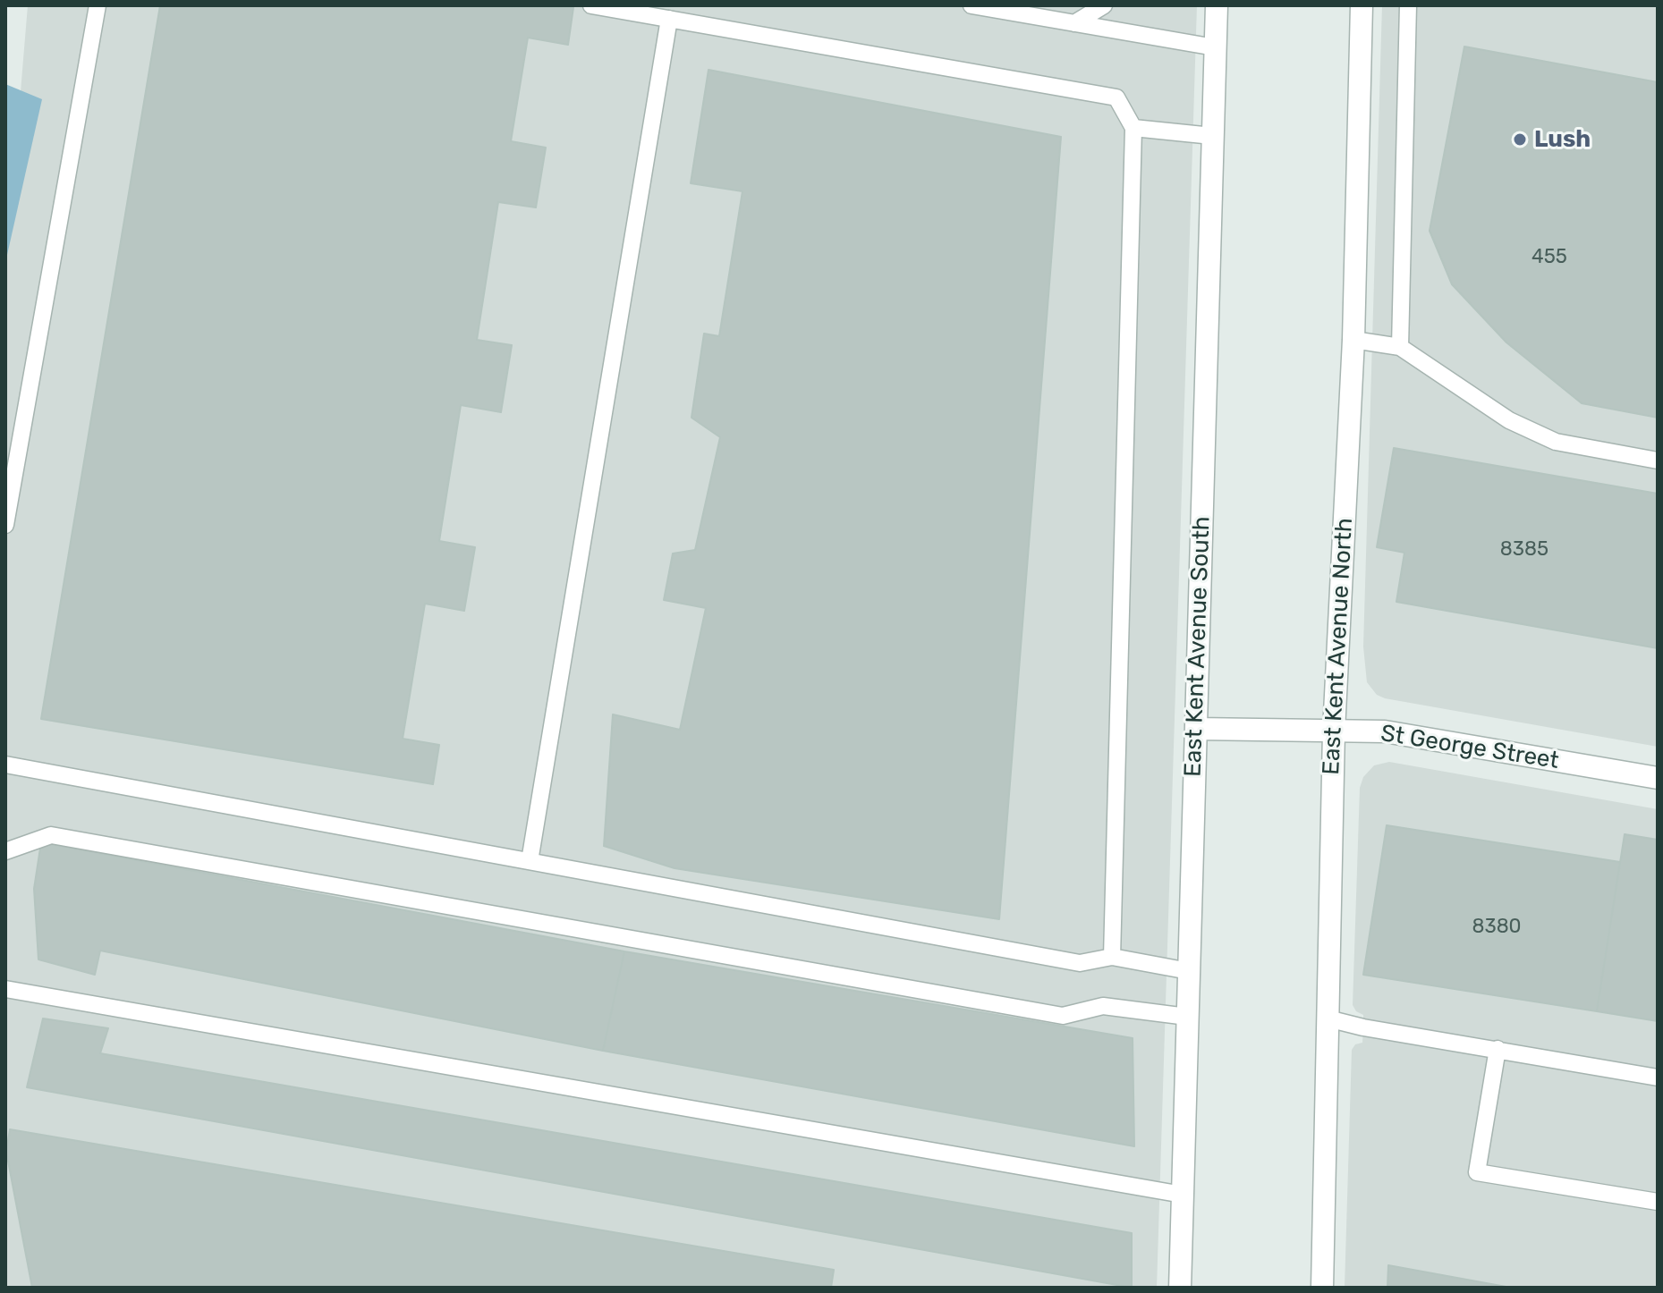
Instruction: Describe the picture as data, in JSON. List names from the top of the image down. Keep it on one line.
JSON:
{"streets":{"street":["East Kent Avenue South","East Kent Avenue North","St George Street"]},"crossings":[["East Kent Avenue South","St George Street"],["East Kent Avenue North","St George Street"]],"places":["Lush"],"house_numbers":["455","8385","8380"]}
